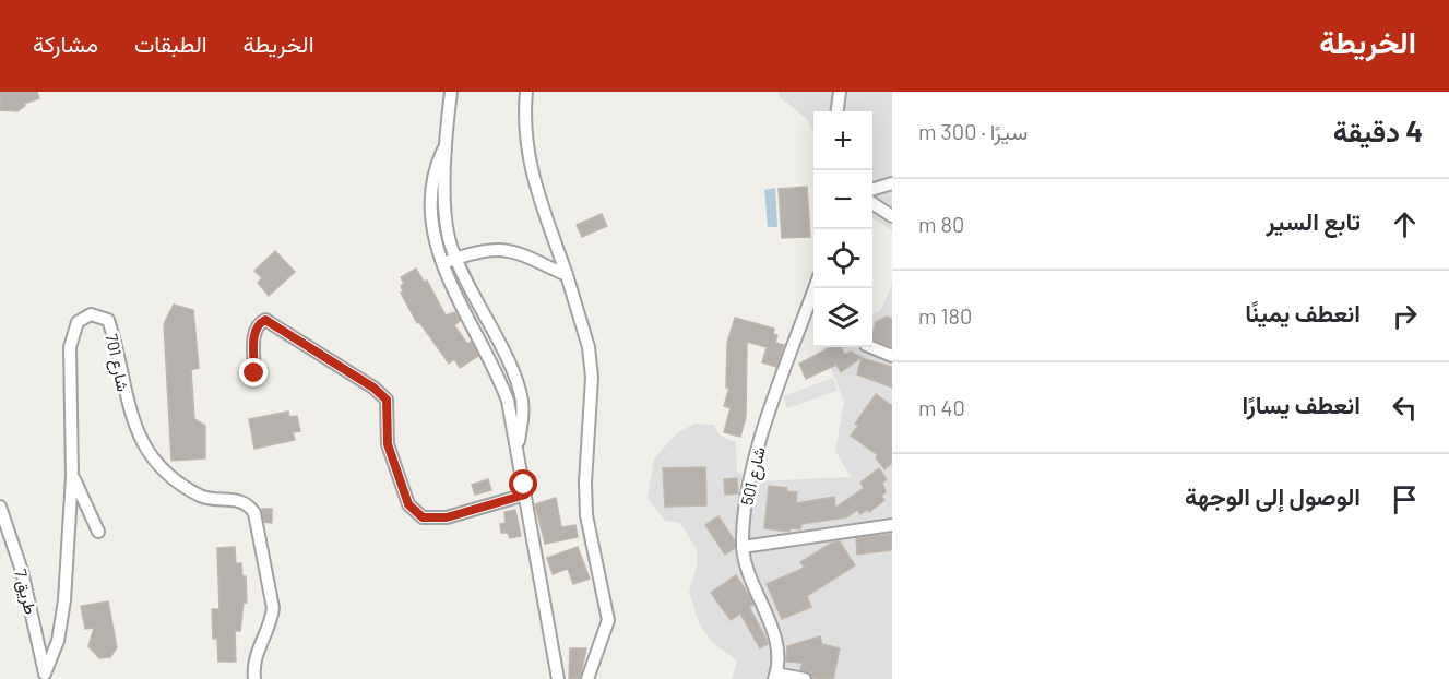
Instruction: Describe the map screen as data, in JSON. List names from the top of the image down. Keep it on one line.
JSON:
{"streets":{"street":["شارع 701","شارع 501","طريق 7"]},"crossings":[["شارع 701","طريق 7"]],"page":{"header":"الخريطة","nav":["الخريطة","الطبقات","مشاركة"],"heading":["4 دقيقة","سيرًا · 300 m"],"map_buttons":["+","−"],"list":[["تابع السير","80 m"],["انعطف يمينًا","180 m"],["انعطف يسارًا","40 m"],"الوصول إلى الوجهة"]}}
